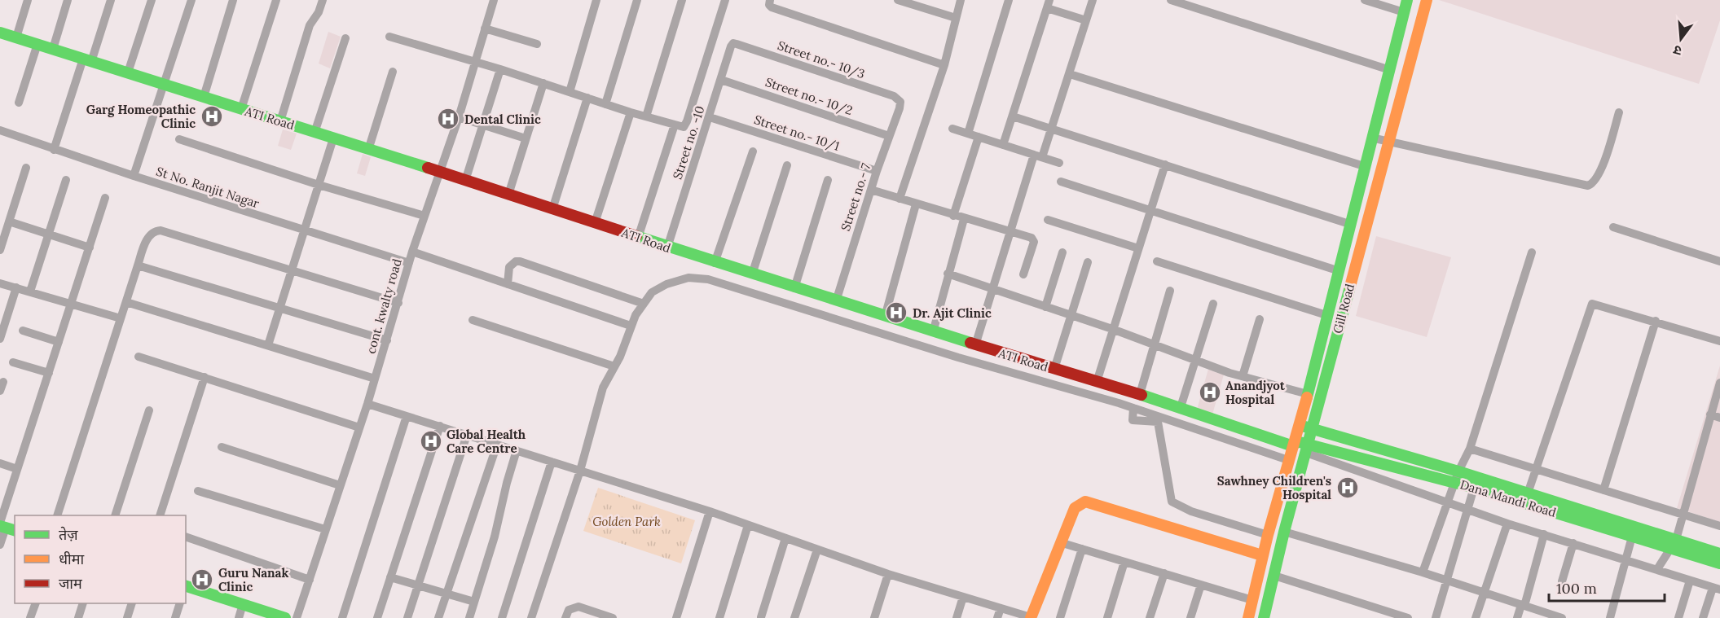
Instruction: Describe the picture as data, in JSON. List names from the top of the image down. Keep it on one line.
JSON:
{"streets":{"street":["Street no.- 10/3","Street no.- 10/2","ATI Road","Street no.- 10/1","Street no. -10","St No. Ranjit Nagar","Street no.- 7","cont. kwalty road","Gill Road","Dana Mandi Road"]},"crossings":[["Street no.- 10/3","Street no. -10"],["Street no.- 10/3","Street no.- 7"],["Street no.- 10/2","Street no. -10"],["Street no.- 10/2","Street no.- 7"],["ATI Road","Street no. -10"],["ATI Road","Street no.- 7"],["ATI Road","cont. kwalty road"],["ATI Road","Gill Road"],["ATI Road","Dana Mandi Road"],["Street no.- 10/1","Street no. -10"],["Street no.- 10/1","Street no.- 7"],["St No. Ranjit Nagar","cont. kwalty road"],["Gill Road","Dana Mandi Road"]],"parks":["Golden Park"],"places":{"hospital":["Garg Homeopathic Clinic","Dental Clinic","Dr. Ajit Clinic","Anandjyot Hospital","Global Health Care Centre","Sawhney Children's Hospital","Guru Nanak Clinic"]},"legend":["तेज़","धीमा","जाम"],"scale_bar":"100 m","north":"bottom"}
